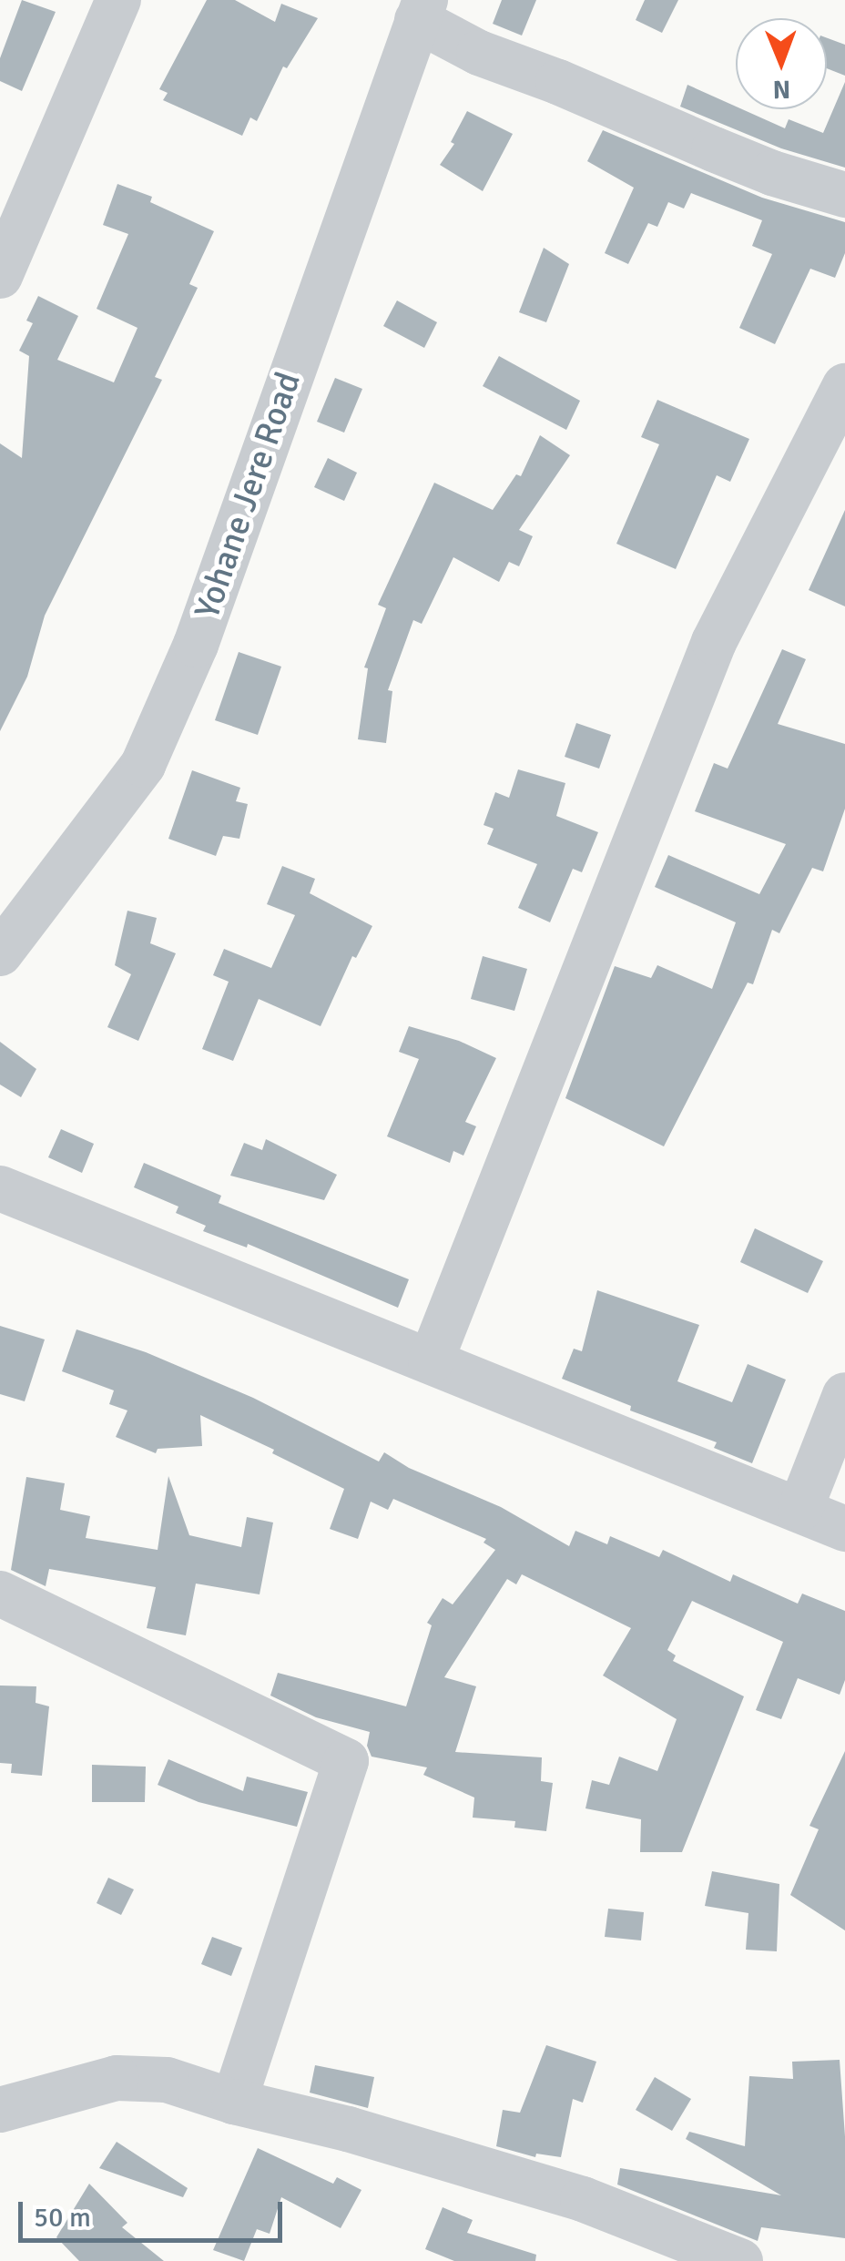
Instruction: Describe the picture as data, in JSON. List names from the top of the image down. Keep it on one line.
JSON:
{"streets":{"street":["Yohane Jere Road"]},"scale_bar":"50 m","north":"bottom"}
